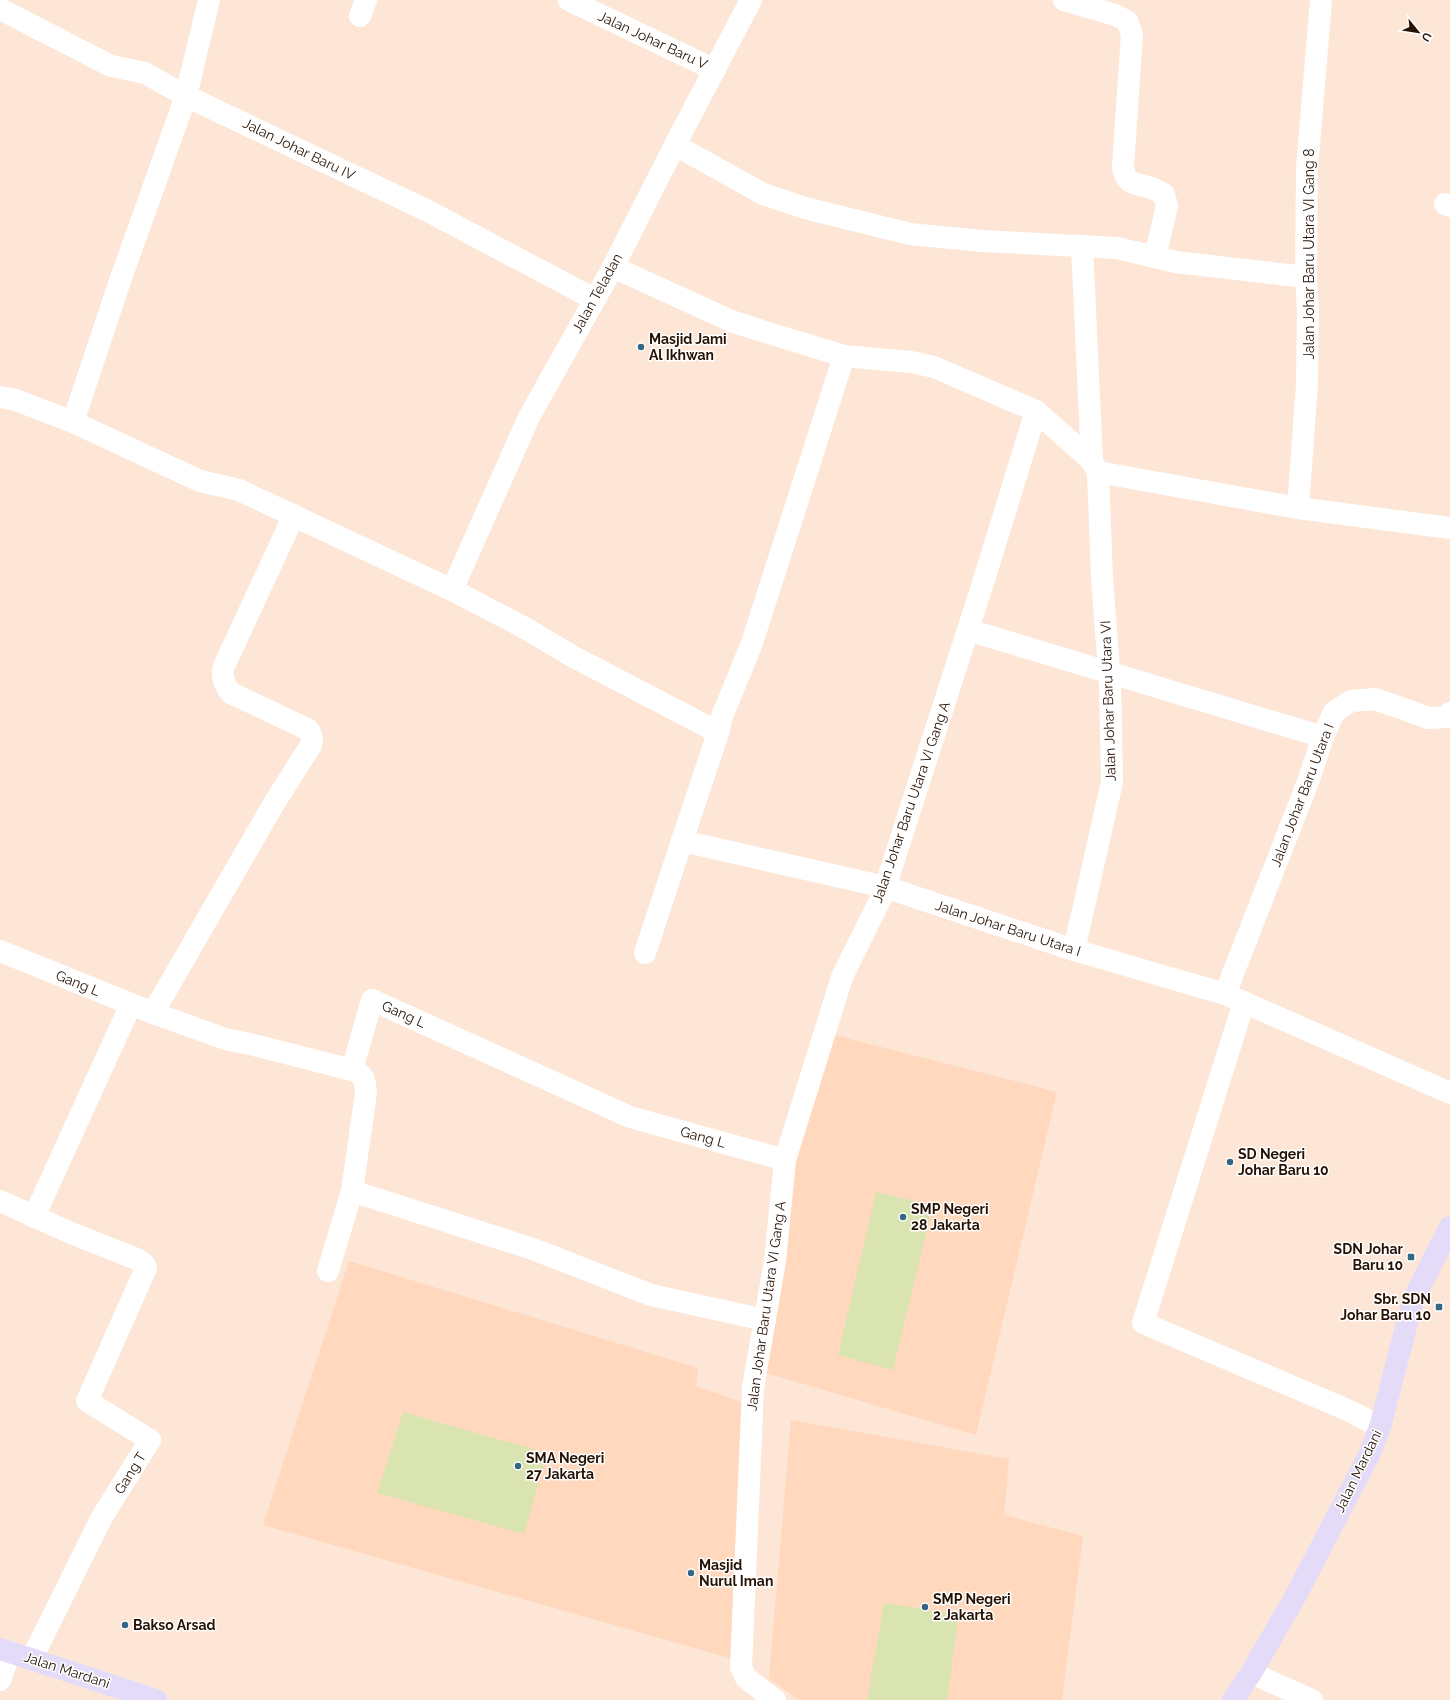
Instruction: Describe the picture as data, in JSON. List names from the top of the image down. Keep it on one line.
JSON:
{"streets":{"street":["Jalan Johar Baru V","Jalan Johar Baru IV","Jalan Johar Baru Utara VI Gang 8","Jalan Teladan","Jalan Johar Baru Utara VI","Jalan Johar Baru Utara I","Jalan Johar Baru Utara VI Gang A","Gang L","Jalan Mardani","Gang T"]},"crossings":[["Jalan Johar Baru V","Jalan Teladan"],["Jalan Johar Baru IV","Jalan Teladan"],["Jalan Johar Baru Utara VI","Jalan Johar Baru Utara I"],["Jalan Johar Baru Utara I","Jalan Johar Baru Utara VI Gang A"],["Jalan Johar Baru Utara VI Gang A","Gang L"],["Jalan Mardani","Gang T"]],"places":{"other":["Masjid Jami Al Ikhwan","SD Negeri Johar Baru 10","SMP Negeri 28 Jakarta","SMA Negeri 27 Jakarta","Masjid Nurul Iman","SMP Negeri 2 Jakarta","Bakso Arsad"],"transit":["SDN Johar Baru 10","Sbr. SDN Johar Baru 10"]},"north":"bottom right"}
